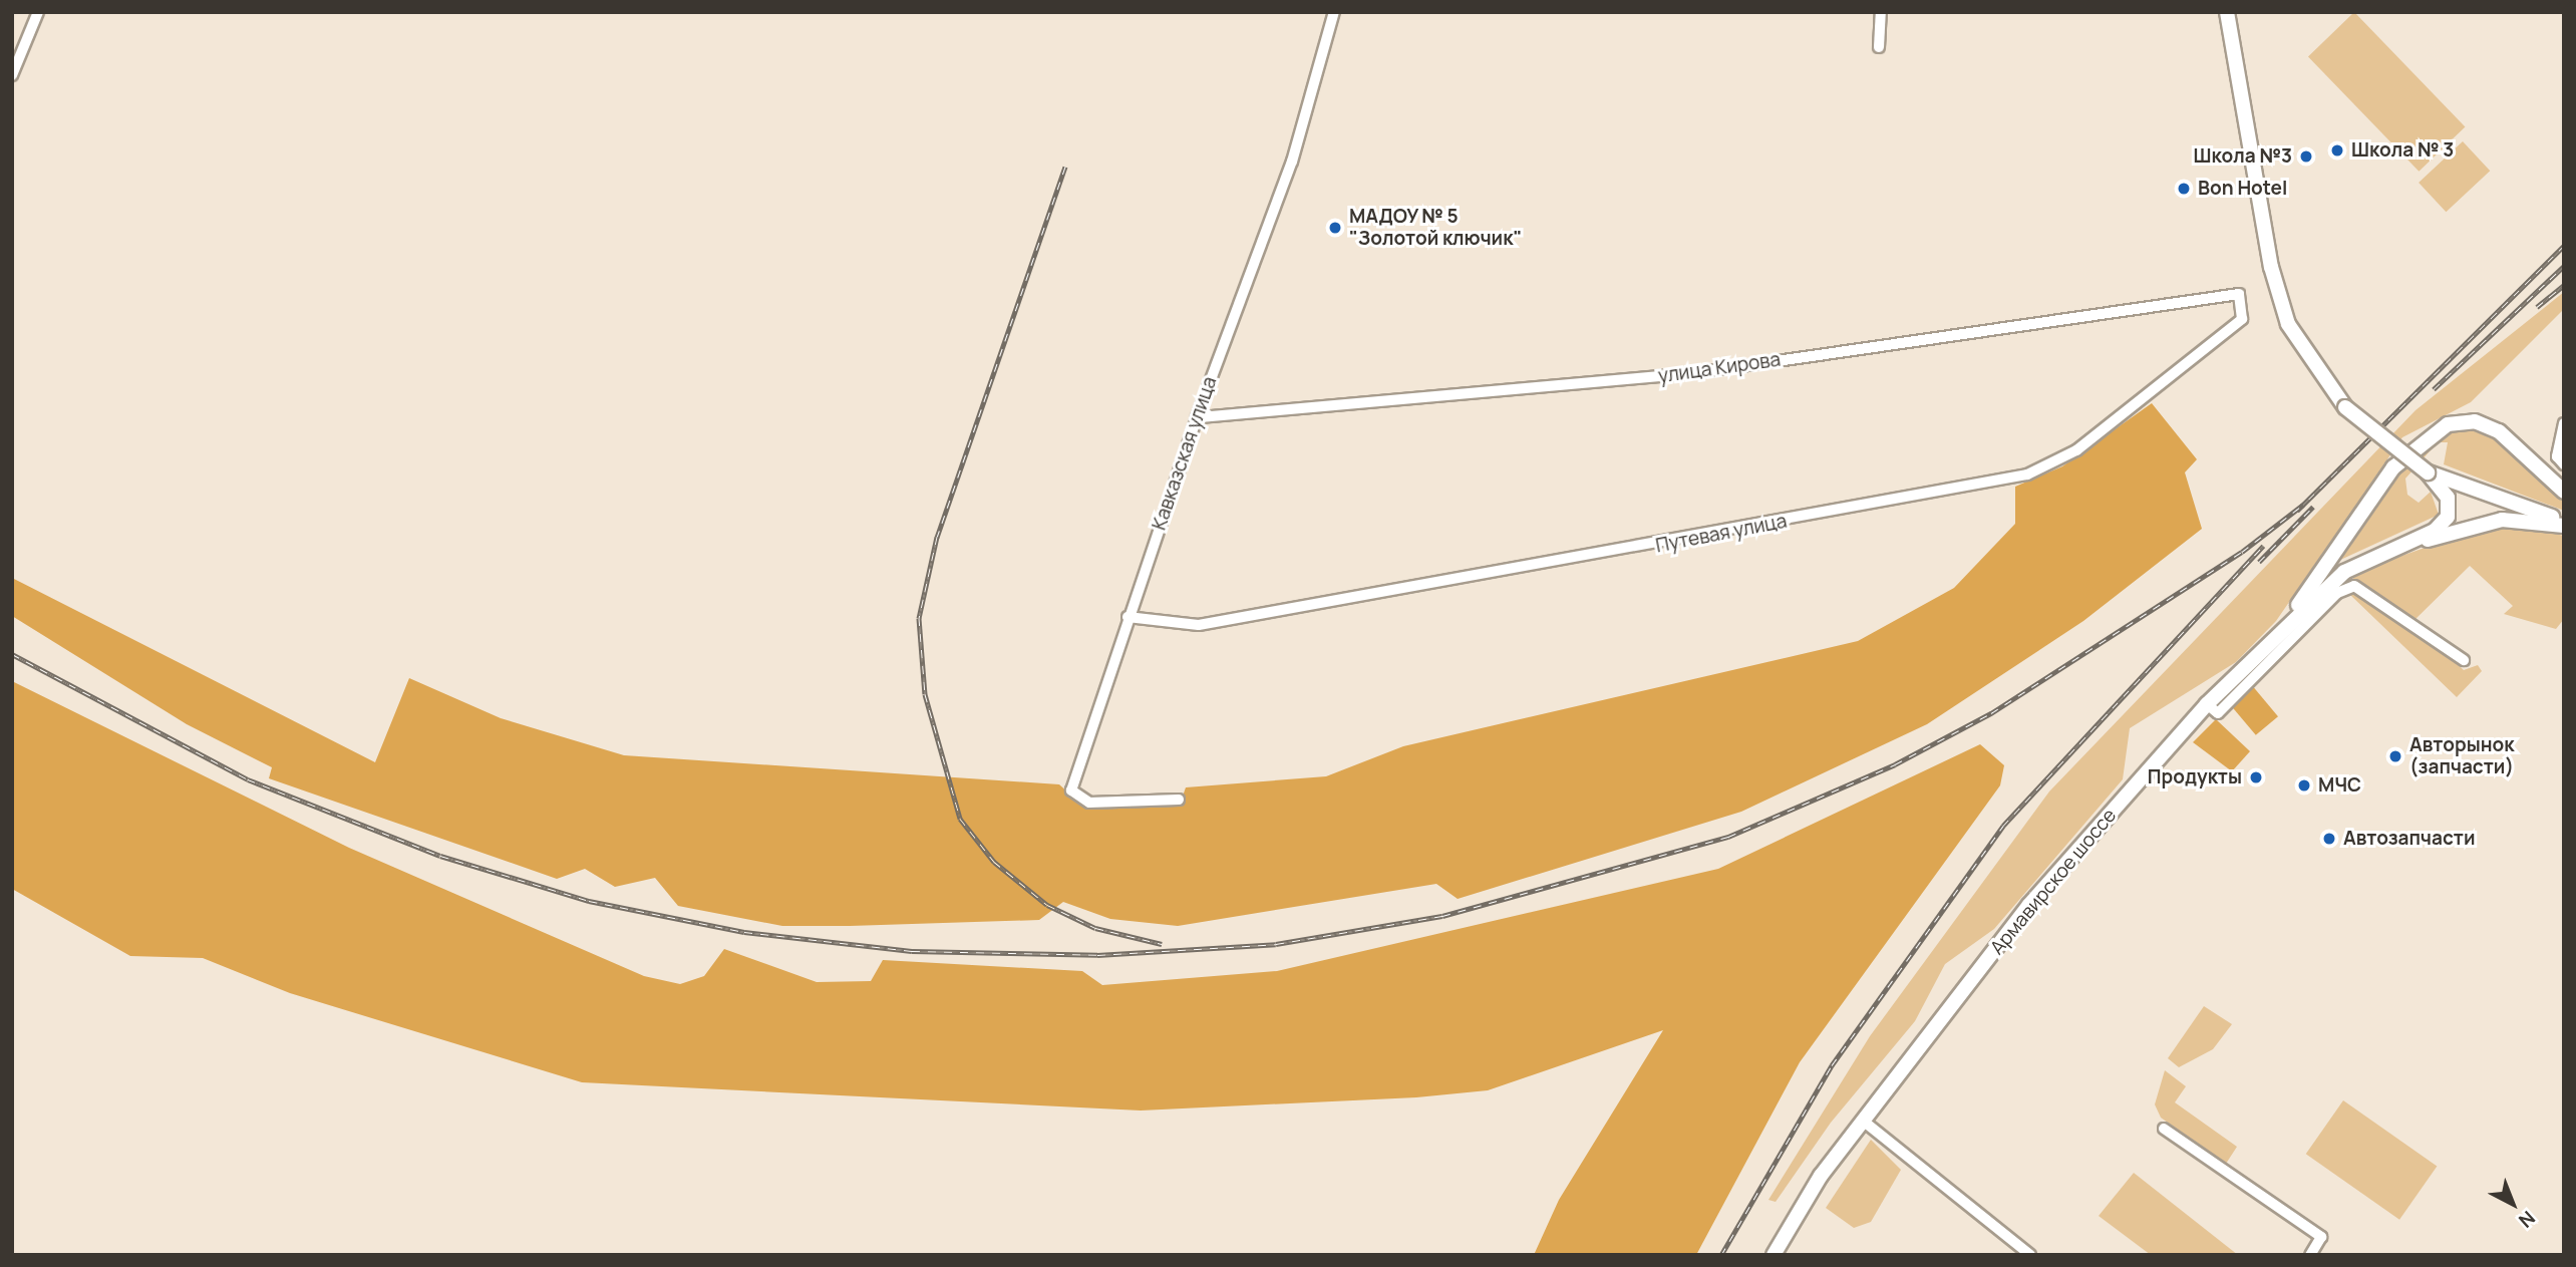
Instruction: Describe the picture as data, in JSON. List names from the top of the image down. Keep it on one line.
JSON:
{"streets":{"main road":["Армавирское шоссе"],"street":["улица Кирова","Кавказская улица","Путевая улица"]},"crossings":[["улица Кирова","Кавказская улица"],["улица Кирова","Путевая улица"],["Кавказская улица","Путевая улица"]],"places":["Школа № 3","Школа №3","Bon Hotel","МАДОУ № 5 \"Золотой ключик\"","Авторынок (запчасти)","Продукты","МЧС","Автозапчасти"],"north":"bottom right"}
